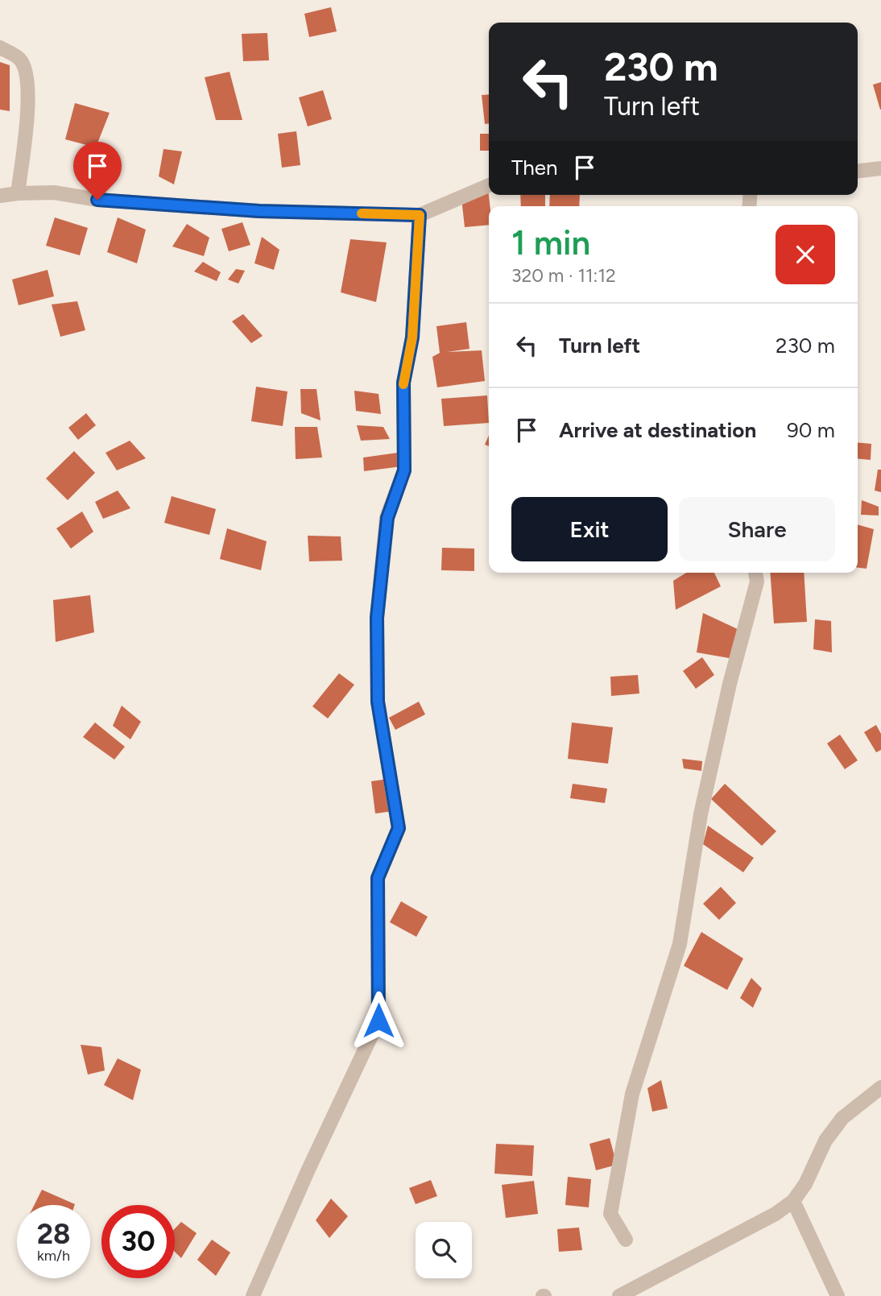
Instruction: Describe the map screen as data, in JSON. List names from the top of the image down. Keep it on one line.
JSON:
{"page":{"turn":["230 m","Turn left"],"then":"Then","heading":["1 min","320 m · 11:12"],"list":[{"name":"Turn left","value":"230 m"},{"name":"Arrive at destination","value":"90 m"}],"buttons":["Exit","Share"],"speed":"28 km/h","limit":"30"}}
